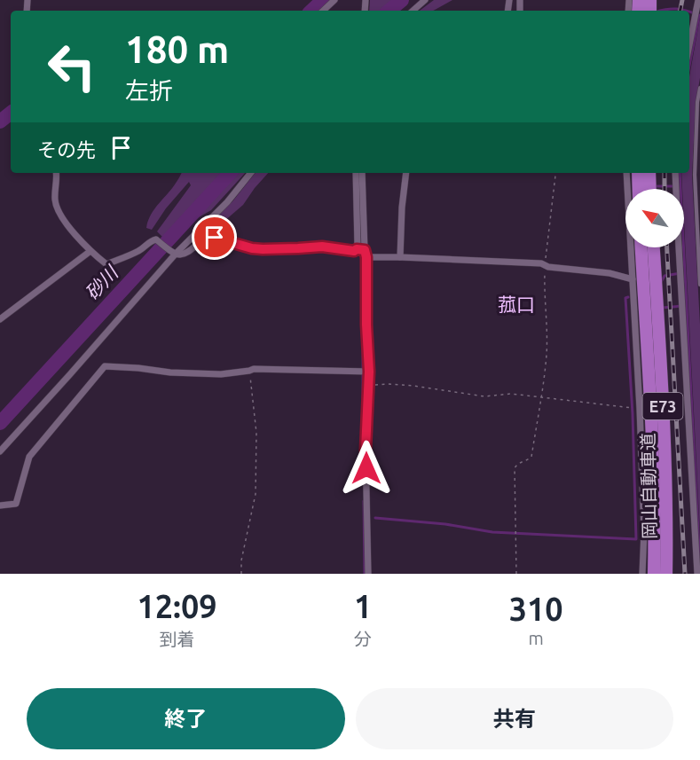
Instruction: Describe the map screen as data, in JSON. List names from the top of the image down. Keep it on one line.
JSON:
{"streets":{"highway":["E73","岡山自動車道"]},"districts":["菰口"],"water":["砂川"],"north":"top left","page":{"turn":["180 m","左折"],"then":"その先","eta":["12:09","到着","1","分","310","m"],"buttons":["終了","共有"]}}
